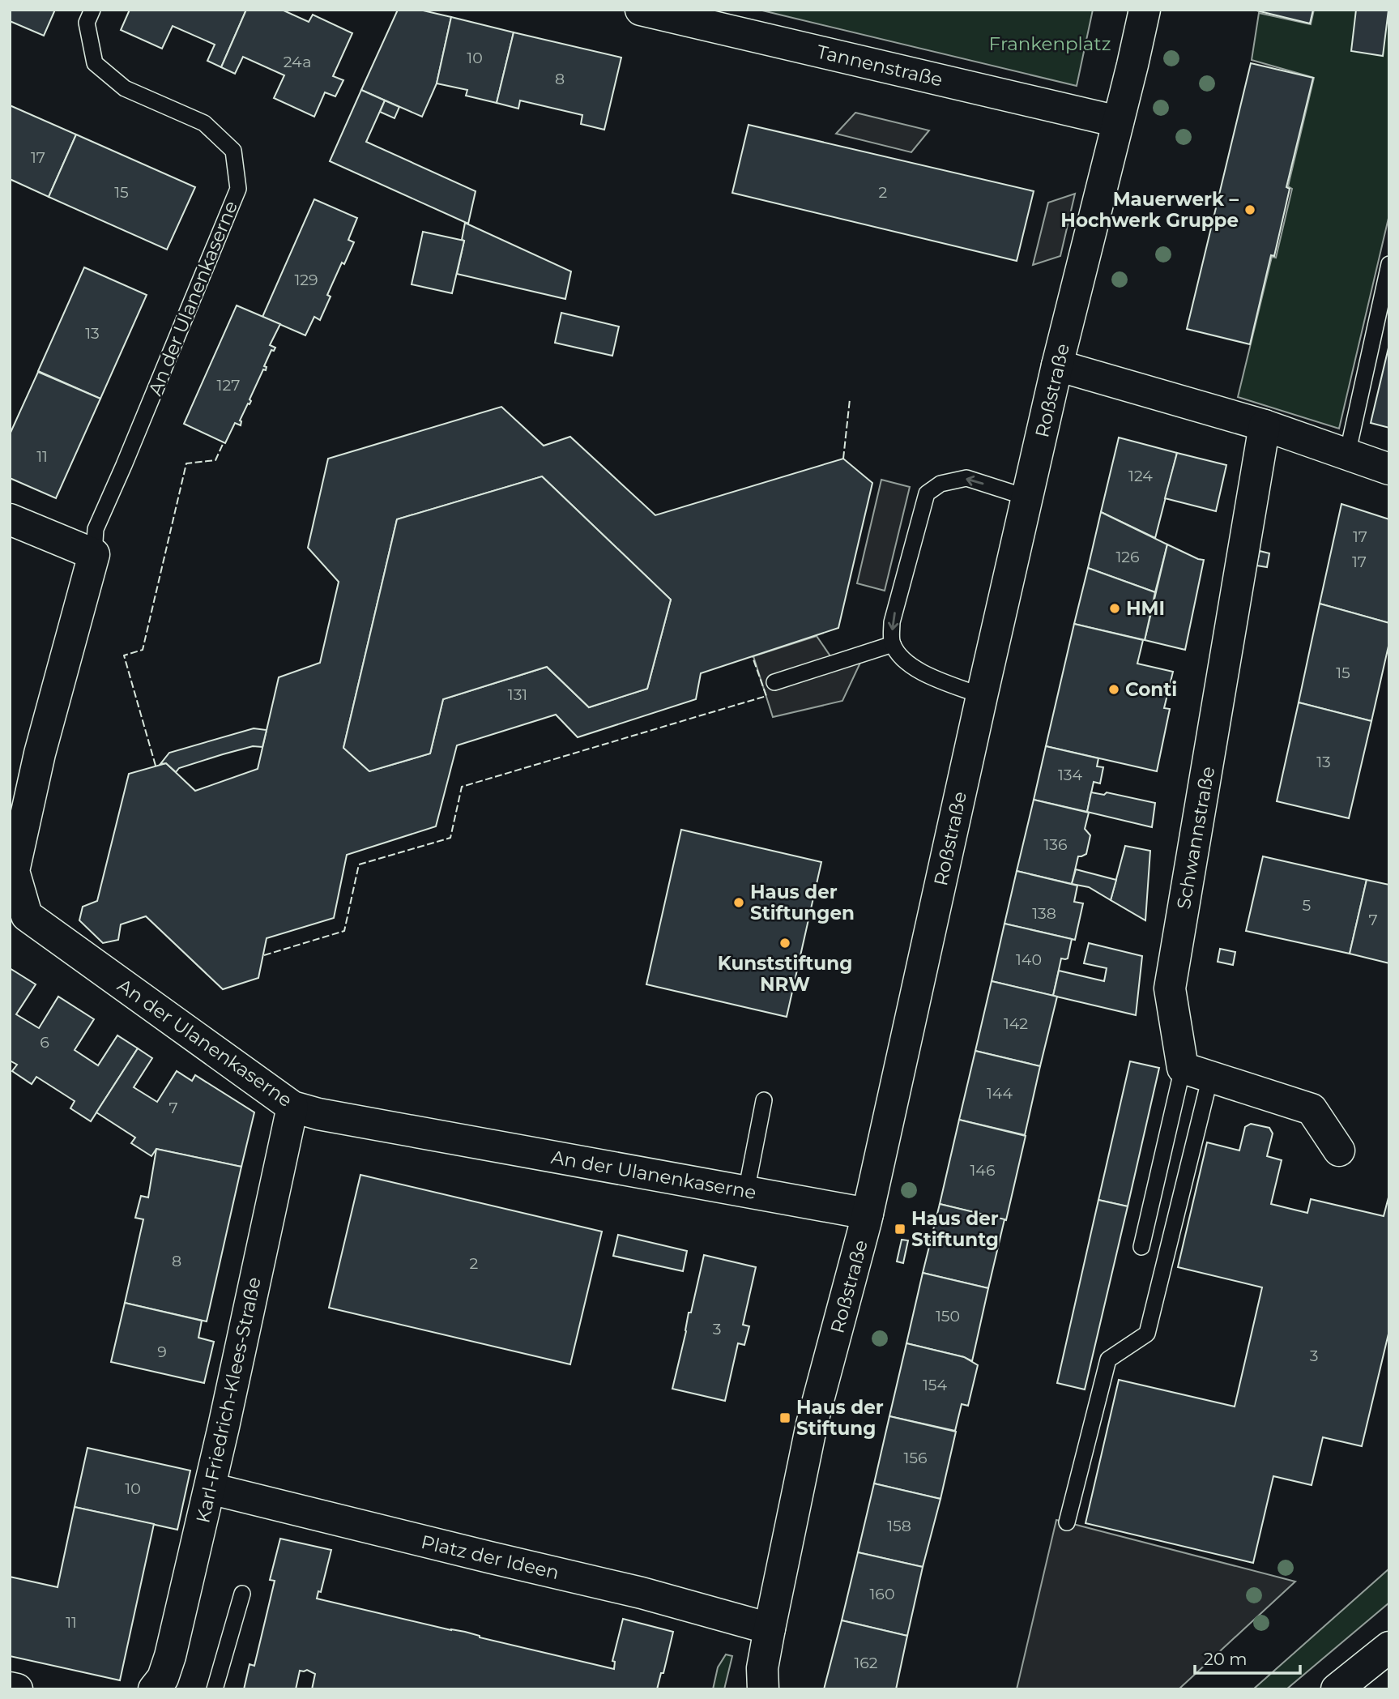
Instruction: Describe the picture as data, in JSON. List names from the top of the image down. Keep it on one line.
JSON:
{"streets":{"main road":["Tannenstraße","An der Ulanenkaserne","Roßstraße","Schwannstraße","Karl-Friedrich-Klees-Straße","Platz der Ideen"]},"crossings":[["Tannenstraße","Roßstraße"],["An der Ulanenkaserne","Roßstraße"],["An der Ulanenkaserne","Karl-Friedrich-Klees-Straße"],["Roßstraße","Platz der Ideen"],["Karl-Friedrich-Klees-Straße","Platz der Ideen"]],"parks":["Frankenplatz"],"places":{"other":["Mauerwerk – Hochwerk Gruppe","HMI","Conti","Haus der Stiftungen","Kunststiftung NRW"],"transit":["Haus der Stiftuntg","Haus der Stiftung"]},"house_numbers":["10","24a","8","17","15","2","129","13","127","11","124","17","126","17","15","131","13","134","136","5","138","7","140","142","6","144","7","146","8","2","150","3","9","3","154","156","10","158","160","11","162"],"scale_bar":"20 m"}
